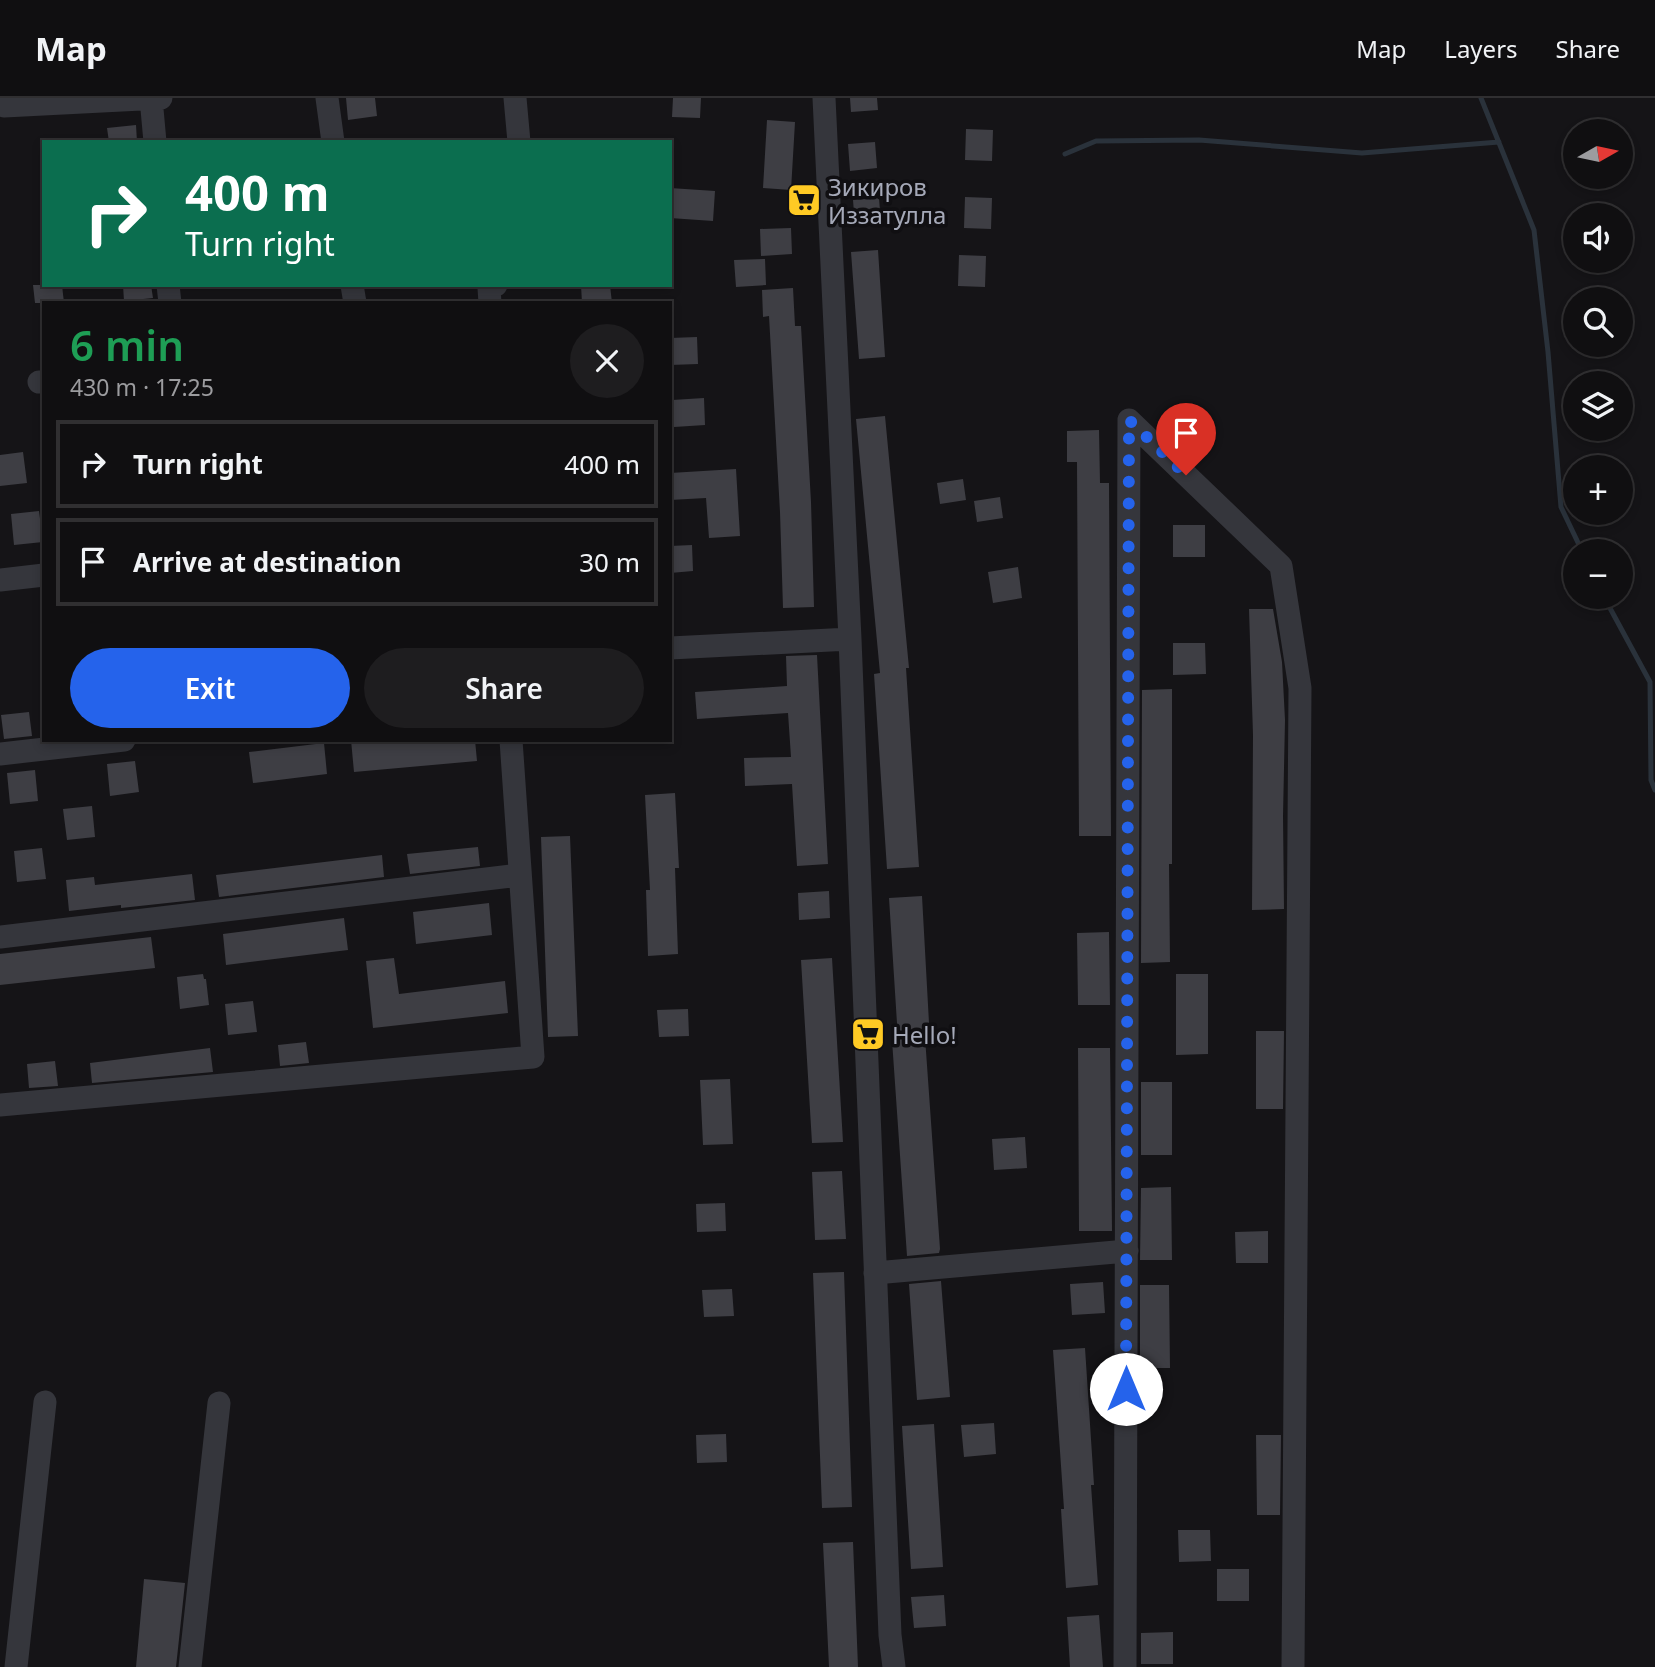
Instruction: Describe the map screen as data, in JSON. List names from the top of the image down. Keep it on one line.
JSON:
{"places":{"supermarket":["Зикиров Иззатулла","Hello!"]},"north":"right","page":{"header":"Map","nav":["Map","Layers","Share"],"map_buttons":["+","−"],"turn":["400 m","Turn right"],"heading":["6 min","430 m · 17:25"],"list":[{"name":"Turn right","value":"400 m"},{"name":"Arrive at destination","value":"30 m"}],"buttons":["Exit","Share"]}}
